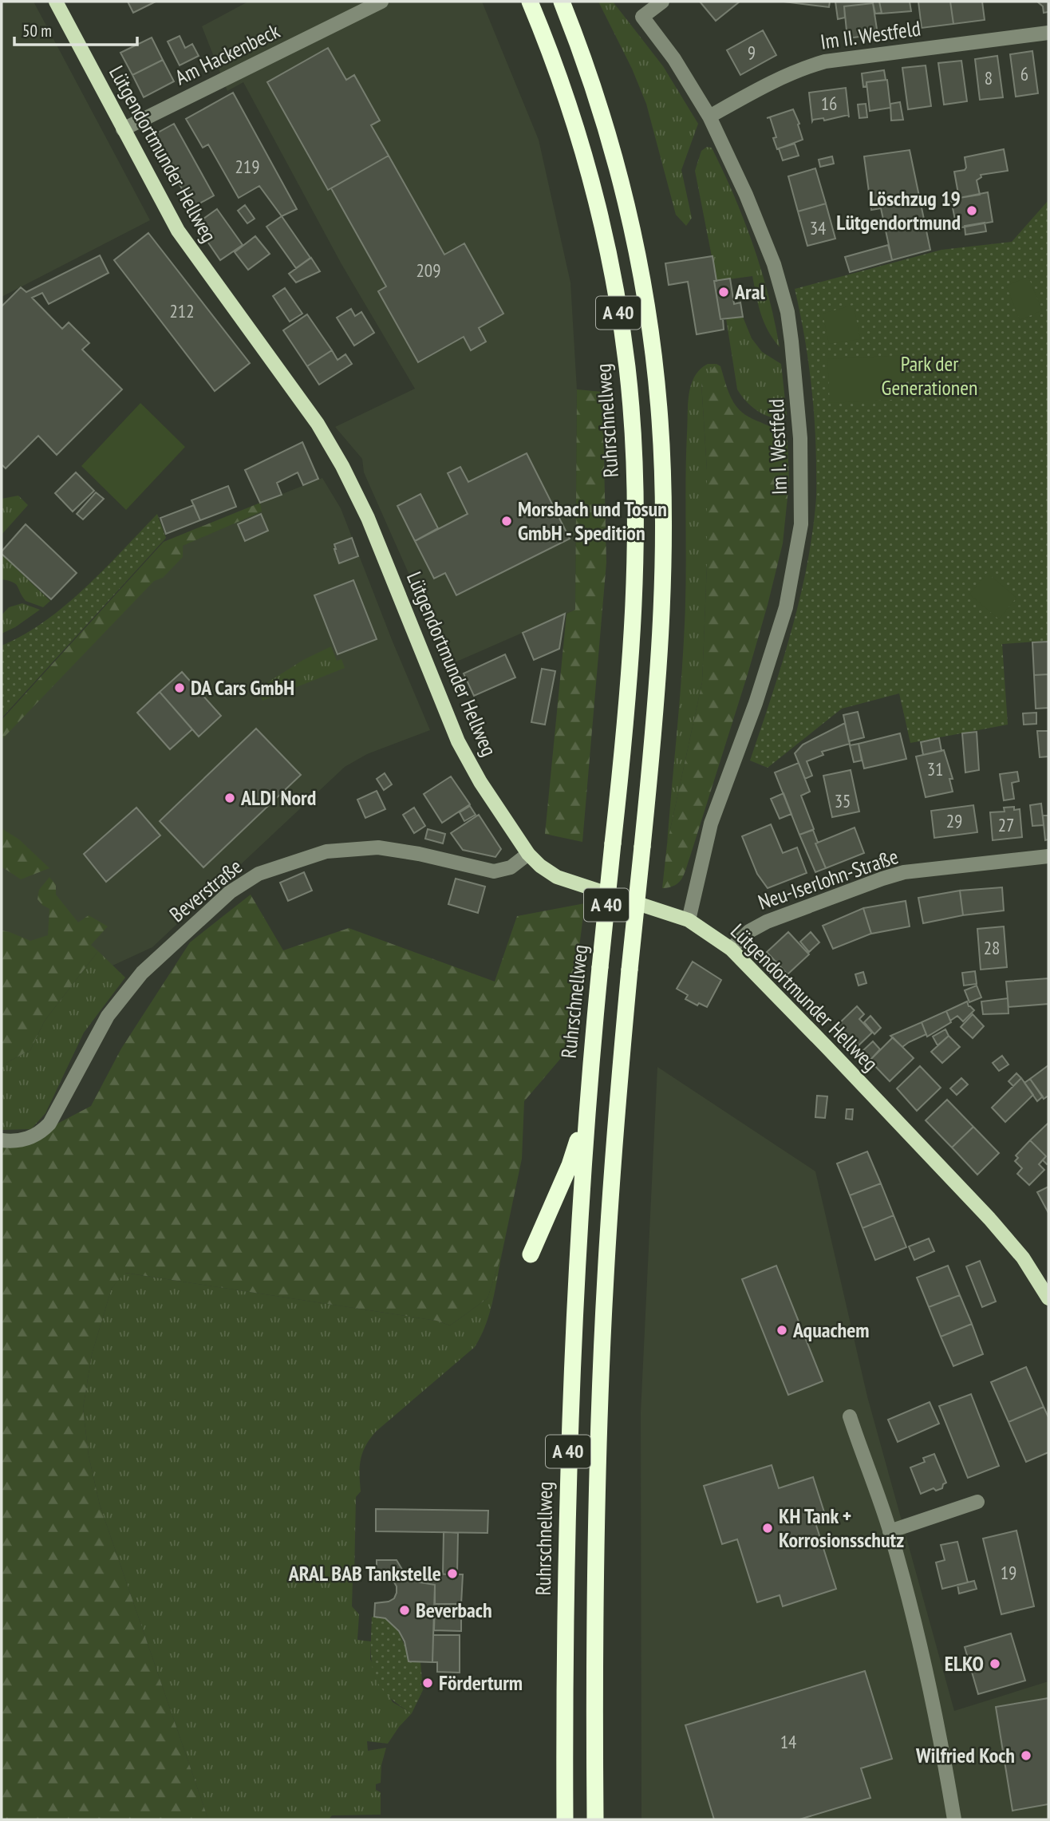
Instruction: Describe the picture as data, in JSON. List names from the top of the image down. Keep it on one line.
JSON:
{"streets":{"highway":["A 40","Ruhrschnellweg"],"main road":["Lütgendortmunder Hellweg"],"street":["Im II. Westfeld","Am Hackenbeck","Im I. Westfeld","Neu-Iserlohn-Straße","Beverstraße"]},"crossings":[["Im II. Westfeld","Im I. Westfeld"],["Am Hackenbeck","Lütgendortmunder Hellweg"],["Lütgendortmunder Hellweg","Im I. Westfeld"],["Lütgendortmunder Hellweg","Neu-Iserlohn-Straße"],["Lütgendortmunder Hellweg","Beverstraße"]],"parks":["Park der Generationen"],"places":["Löschzug 19 Lütgendortmund","Aral","Morsbach und Tosun GmbH - Spedition","DA Cars GmbH","ALDI Nord","Aquachem","KH Tank + Korrosionsschutz","ARAL BAB Tankstelle","Beverbach","ELKO","Förderturm","Wilfried Koch"],"house_numbers":["9","6","8","16","219","34","209","212","31","35","29","27","28","19","14"],"scale_bar":"50 m"}
